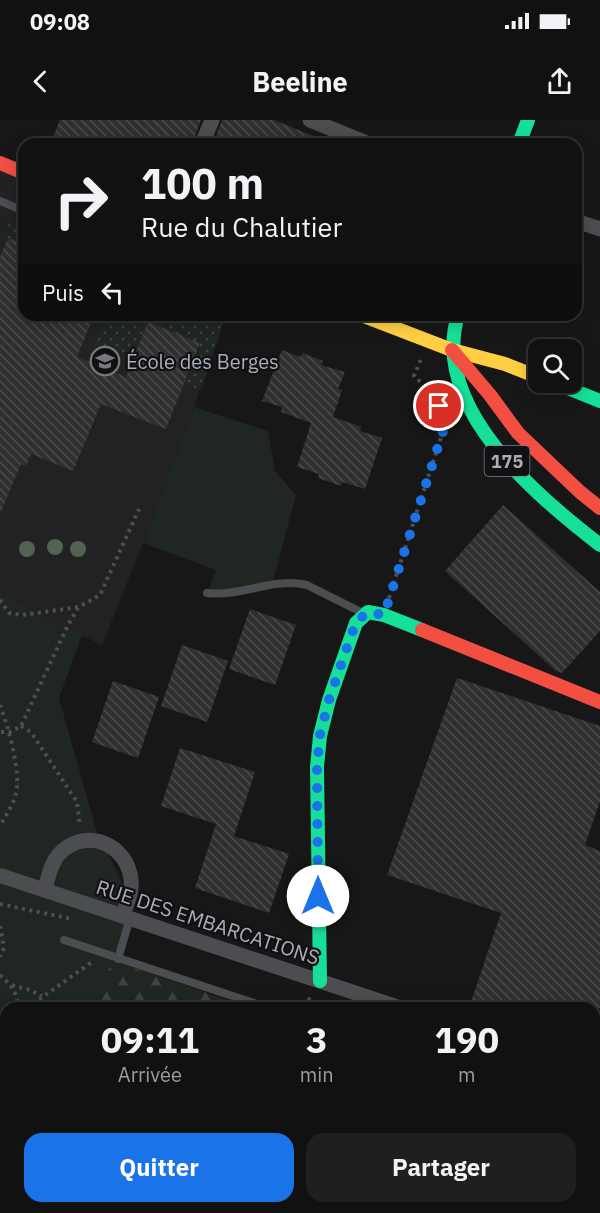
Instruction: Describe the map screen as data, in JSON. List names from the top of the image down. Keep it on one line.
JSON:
{"streets":{"street":["175","RUE DES EMBARCATIONS"]},"places":{"school or university":["École des Berges"]},"page":{"status":"09:08","header":"Beeline","turn":["100 m","Rue du Chalutier"],"then":"Puis","eta":["09:11","Arrivée","3","min","190","m"],"buttons":["Quitter","Partager"]}}
